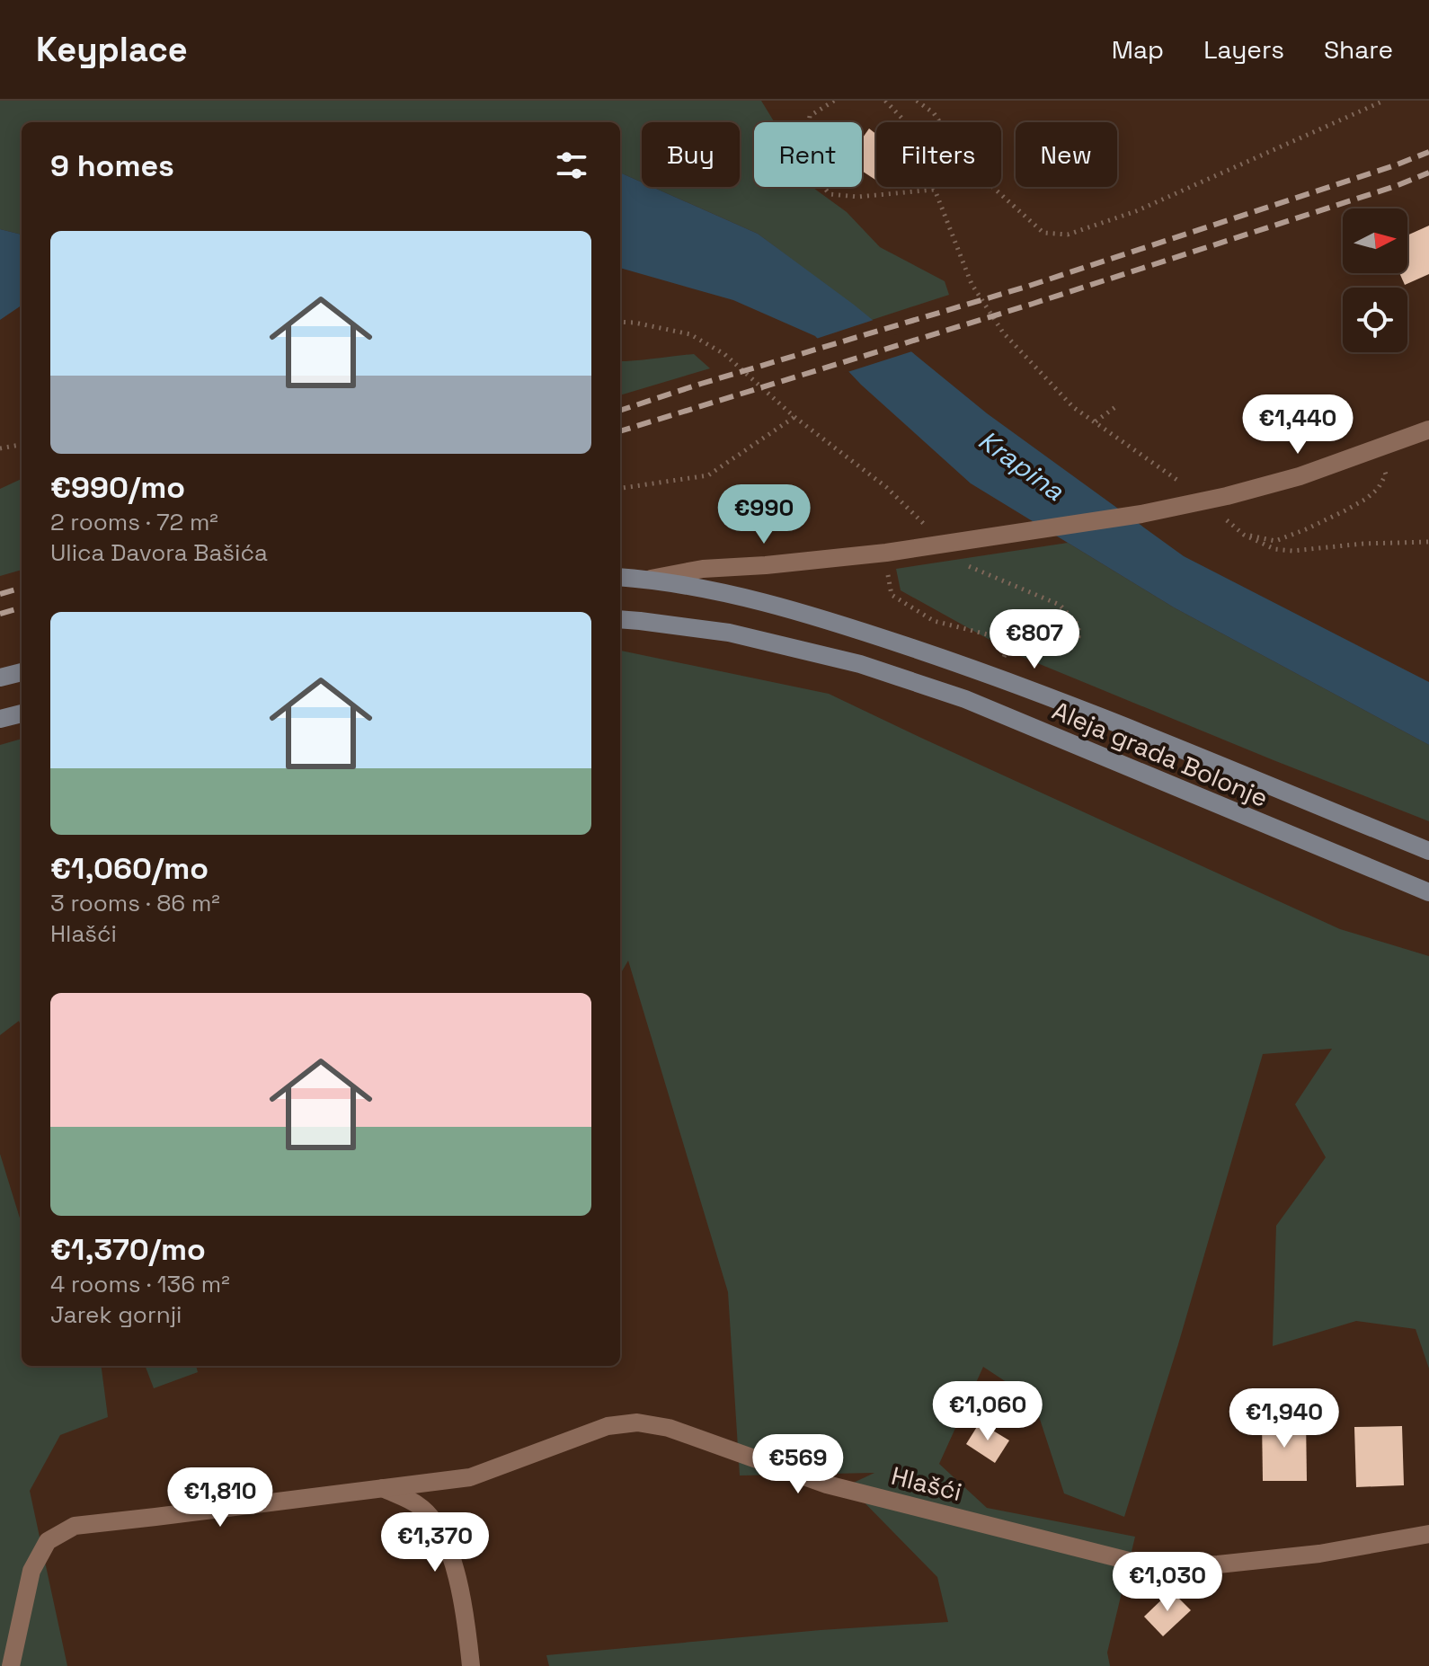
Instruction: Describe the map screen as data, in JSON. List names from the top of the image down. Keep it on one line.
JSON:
{"streets":{"main road":["Aleja grada Bolonje"],"street":["Hlašći"]},"water":["Krapina"],"north":"right","page":{"header":"Keyplace","nav":["Map","Layers","Share"],"chip":["Buy","Rent","Filters","New"],"heading":"9 homes","list":[{"name":"€990/mo","note":"2 rooms · 72 m² · Ulica Davora Bašića"},{"name":"€1,060/mo","note":"3 rooms · 86 m² · Hlašći"},{"name":"€1,370/mo","note":"4 rooms · 136 m² · Jarek gornji"}],"price":["€1,440","€990","€807","€1,060","€1,940","€569","€1,810","€1,370","€1,030"]}}
